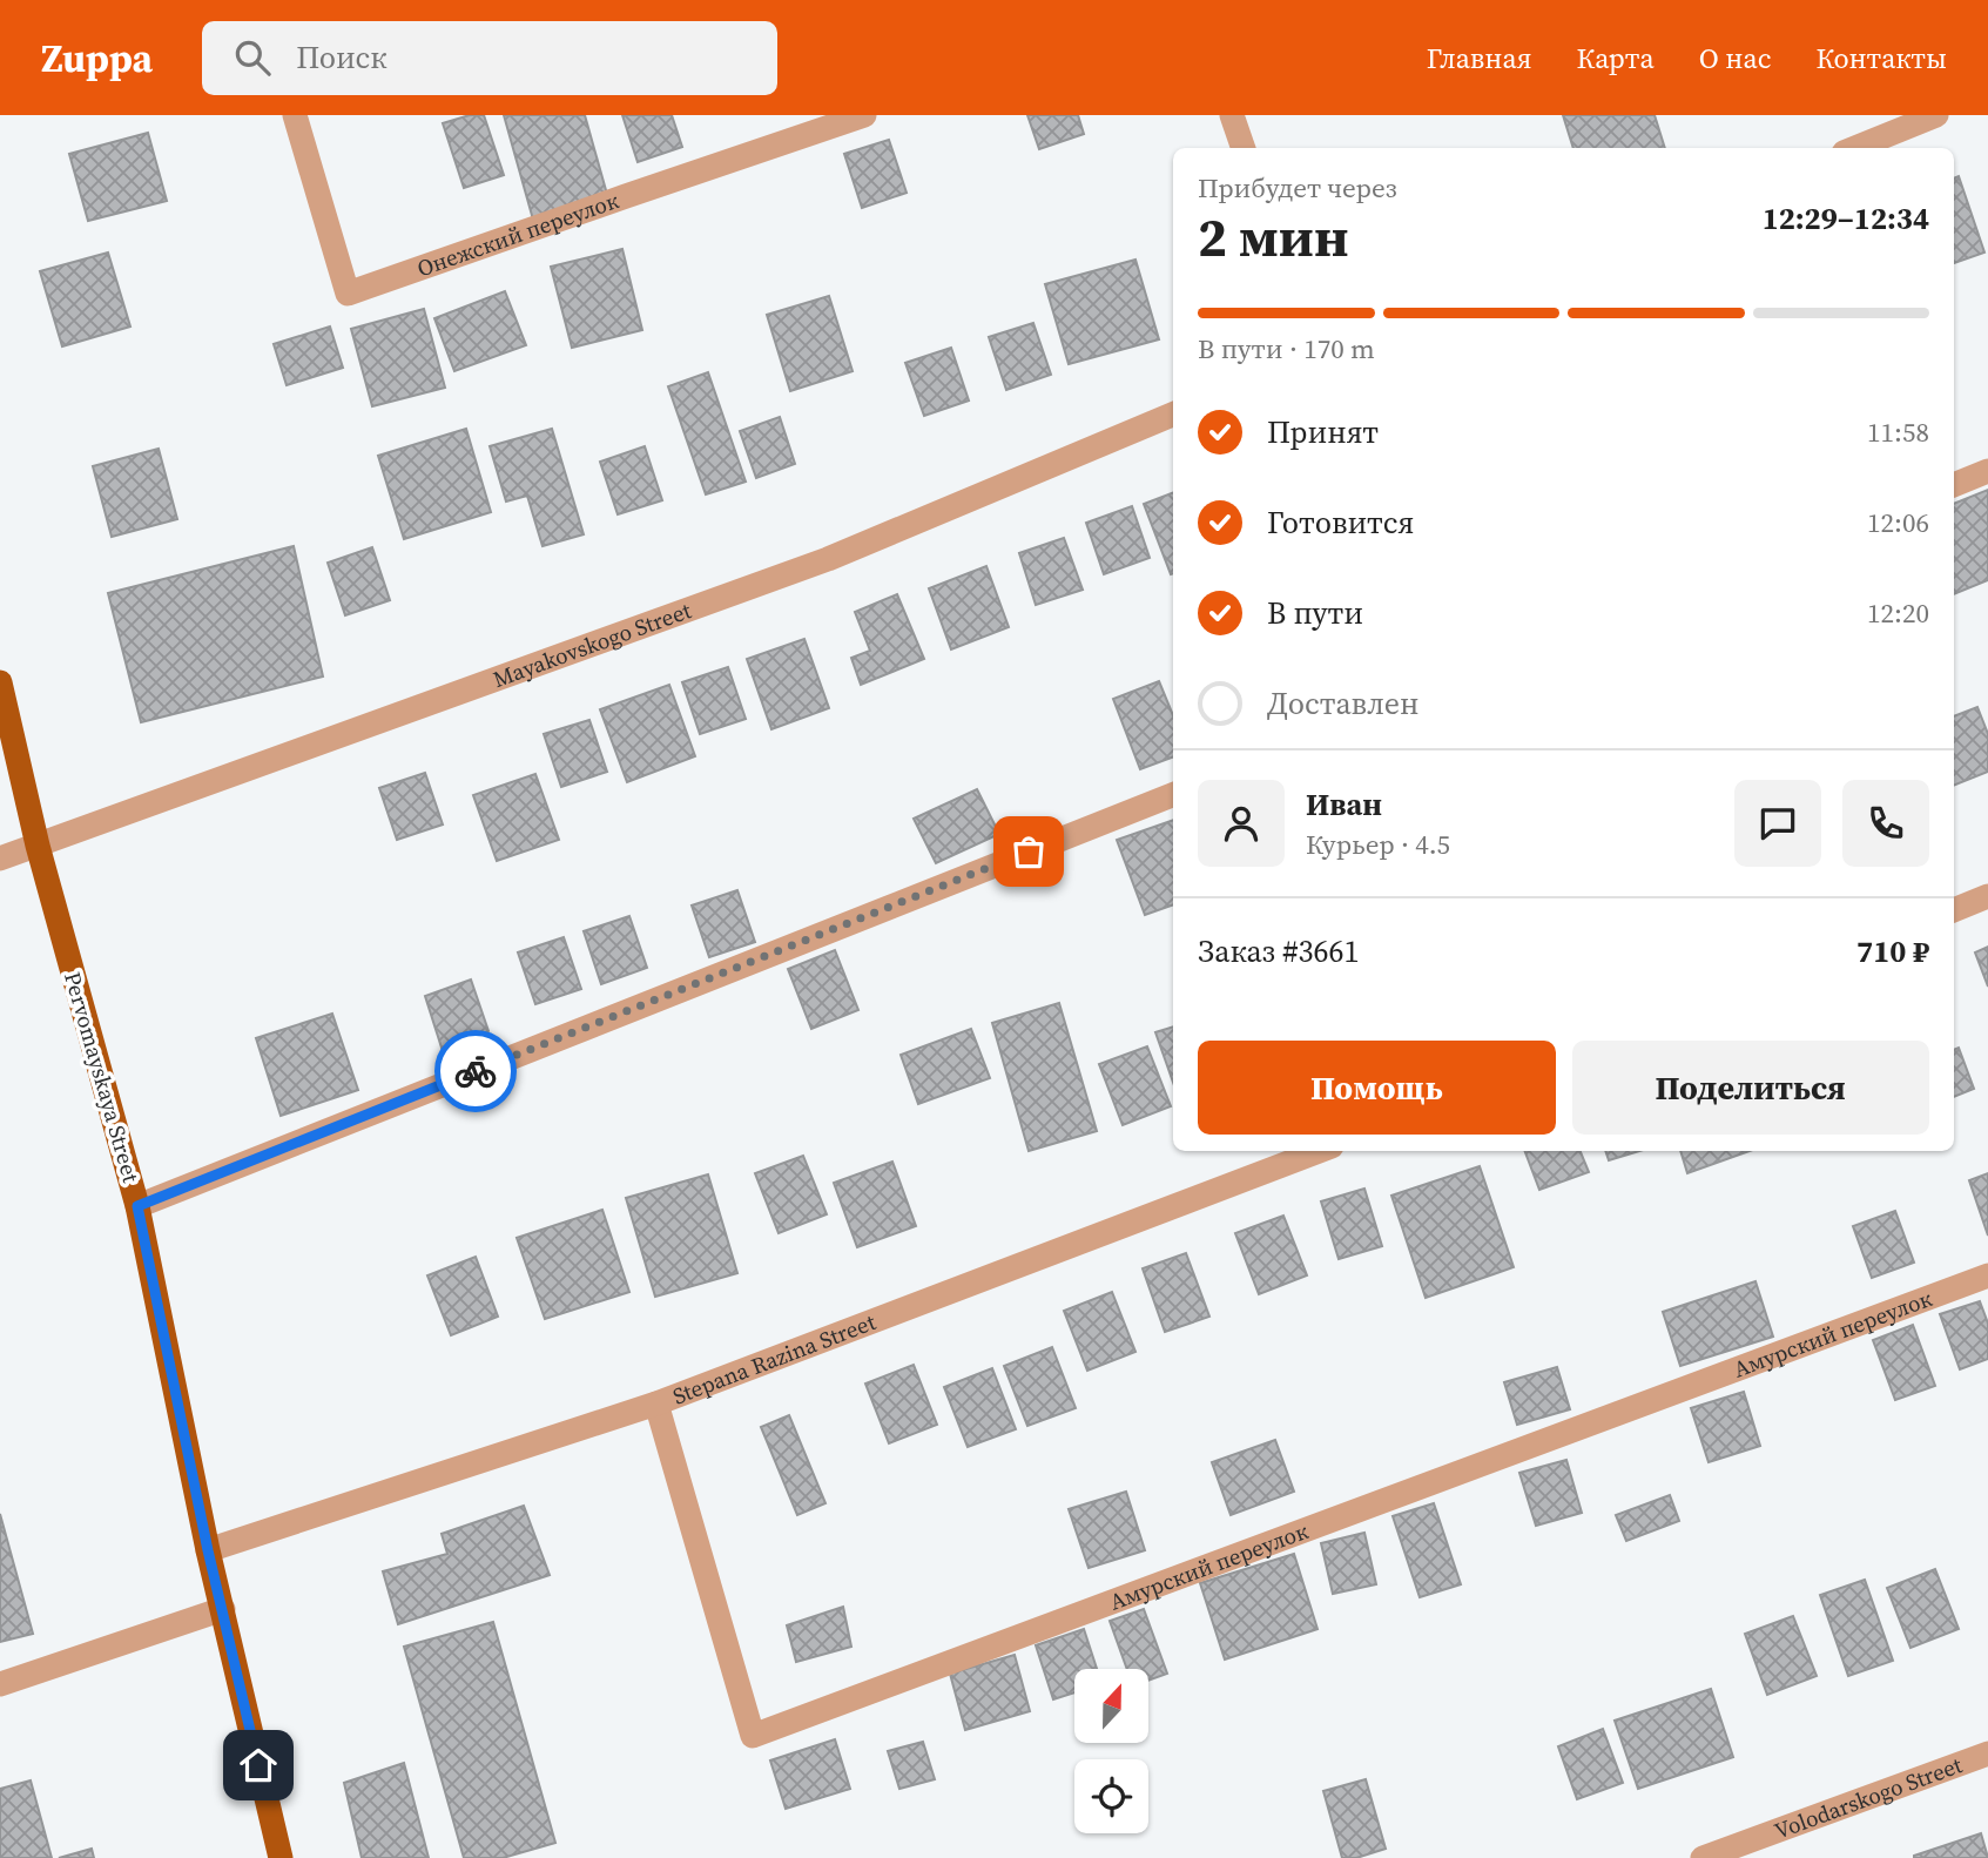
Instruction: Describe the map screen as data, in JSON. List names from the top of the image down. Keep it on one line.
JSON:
{"streets":{"main road":["Pervomayskaya Street"],"street":["Онежский переулок","Mayakovskogo Street","Амурский переулок","Stepana Razina Street","Volodarskogo Street"]},"crossings":[["Mayakovskogo Street","Pervomayskaya Street"],["Pervomayskaya Street","Stepana Razina Street"],["Амурский переулок","Stepana Razina Street"]],"north":"top","page":{"header":"Zuppa","search":"Поиск","nav":["Главная","Карта","О нас","Контакты"],"heading":["2 мин","Прибудет через","12:29–12:34"],"panel":["Иван","Курьер · 4.5","Заказ #3661","710 ₽"],"bar":"В пути · 170 m","list":[["Принят","11:58"],["Готовится","12:06"],["В пути","12:20"],"Доставлен"],"buttons":["Помощь","Поделиться"]}}
